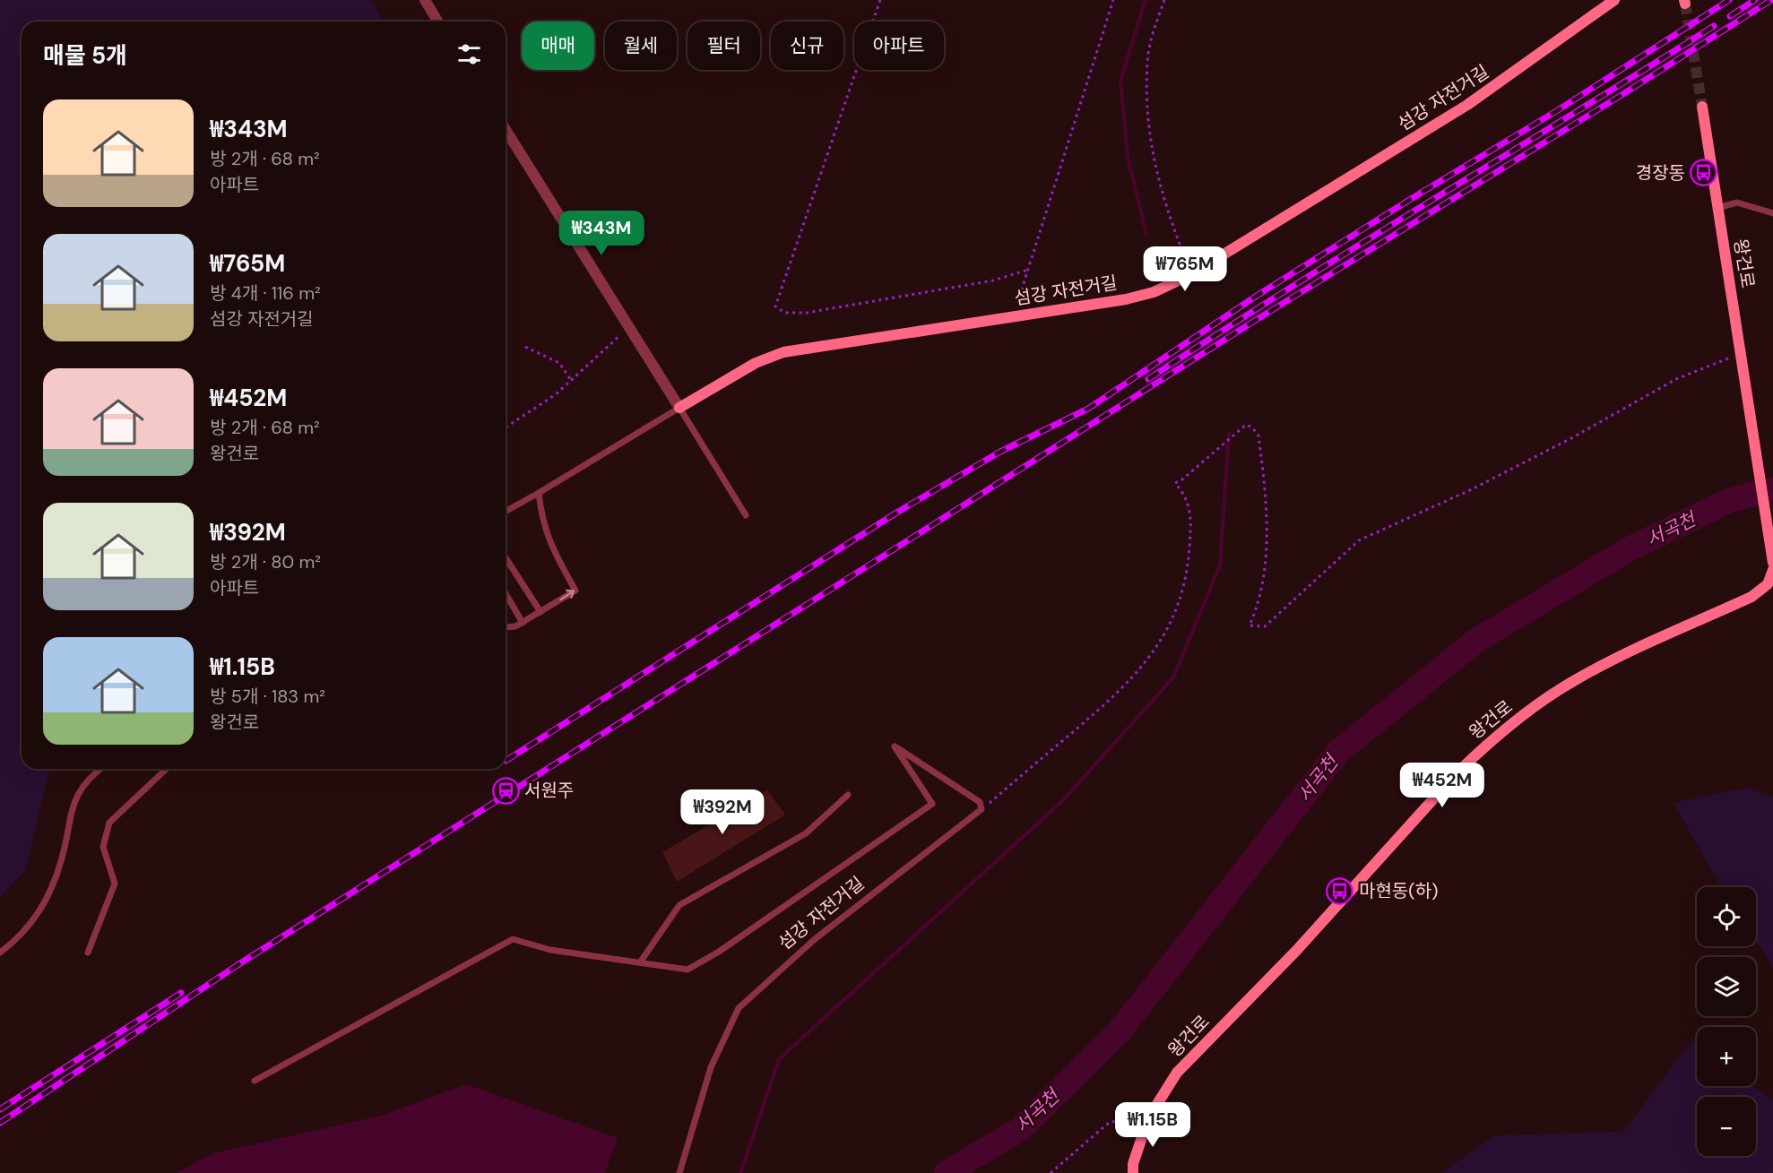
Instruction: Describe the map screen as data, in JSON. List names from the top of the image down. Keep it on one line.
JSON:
{"streets":{"street":["섬강 자전거길","왕건로"]},"water":["서곡천"],"places":{"bus stop":["경장동","마현동(하)"],"station":["서원주"]},"page":{"chip":["매매","월세","필터","신규","아파트"],"heading":"매물 5개","list":[{"name":"₩343M","note":"방 2개 · 68 m² · 아파트"},{"name":"₩765M","note":"방 4개 · 116 m² · 섬강 자전거길"},{"name":"₩452M","note":"방 2개 · 68 m² · 왕건로"},{"name":"₩392M","note":"방 2개 · 80 m² · 아파트"},{"name":"₩1.15B","note":"방 5개 · 183 m² · 왕건로"}],"price":["₩343M","₩765M","₩452M","₩392M","₩1.15B"],"map_buttons":["+","−"]}}
